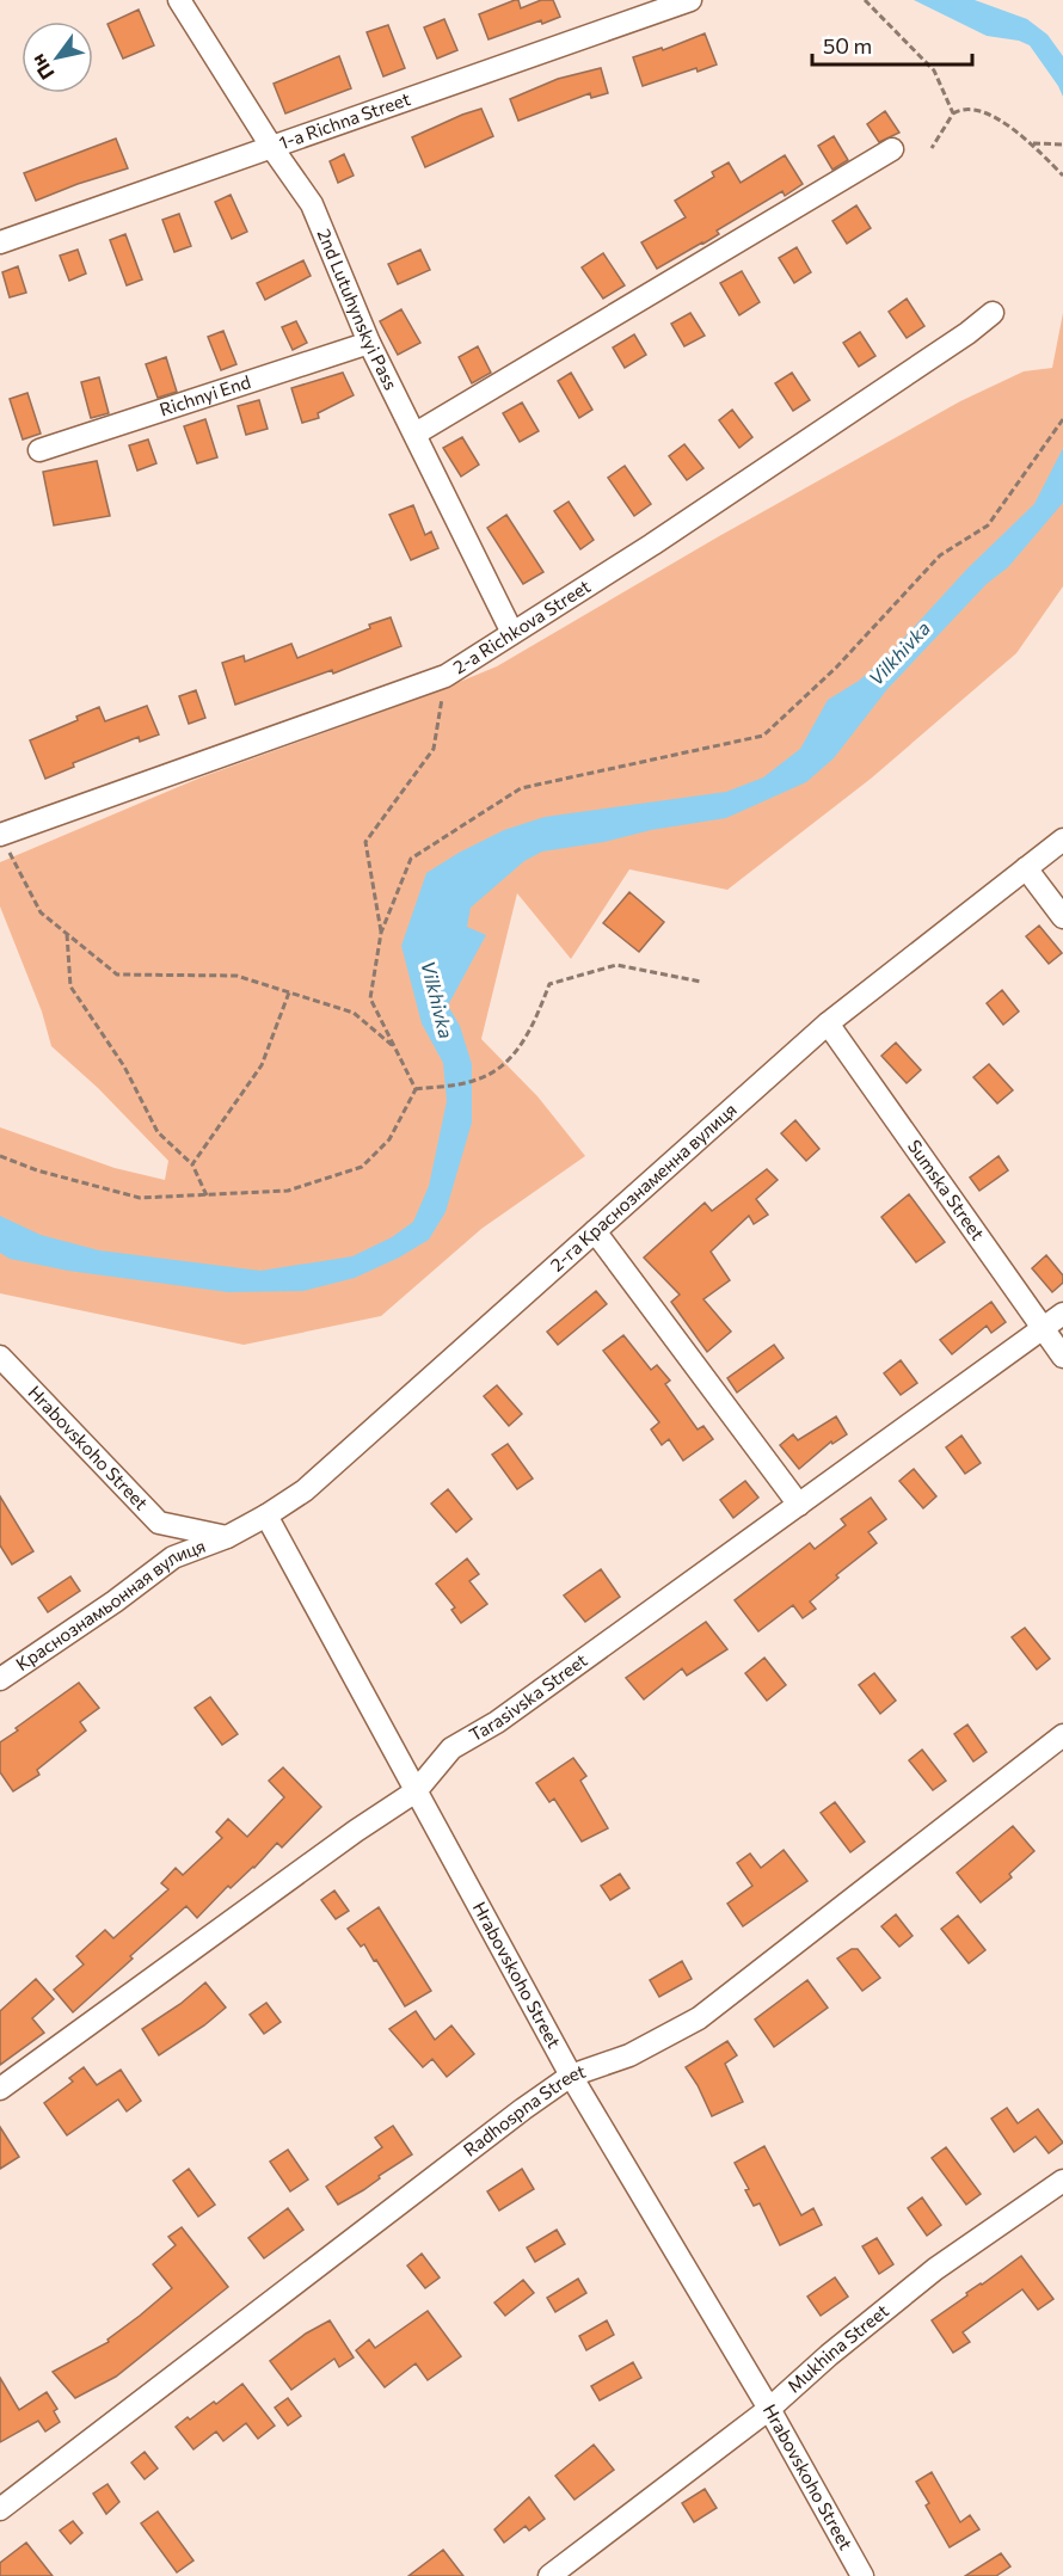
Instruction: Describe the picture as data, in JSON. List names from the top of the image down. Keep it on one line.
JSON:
{"streets":{"street":["1-a Richna Street","2nd Lutuhynskyi Pass","Richnyi End","2-a Richkova Street","2-га Краснознаменна вулиця","Sumska Street","Hrabovskoho Street","Краснознамьонная вулиця","Tarasivska Street","Radhospna Street","Mukhina Street"]},"crossings":[["1-a Richna Street","2nd Lutuhynskyi Pass"],["2nd Lutuhynskyi Pass","Richnyi End"],["2nd Lutuhynskyi Pass","2-a Richkova Street"],["2-га Краснознаменна вулиця","Sumska Street"],["2-га Краснознаменна вулиця","Hrabovskoho Street"],["2-га Краснознаменна вулиця","Краснознамьонная вулиця"],["Sumska Street","Tarasivska Street"],["Hrabovskoho Street","Краснознамьонная вулиця"],["Hrabovskoho Street","Tarasivska Street"],["Hrabovskoho Street","Radhospna Street"],["Hrabovskoho Street","Mukhina Street"]],"water":["Vilkhivka"],"scale_bar":"50 m","north":"bottom left"}
